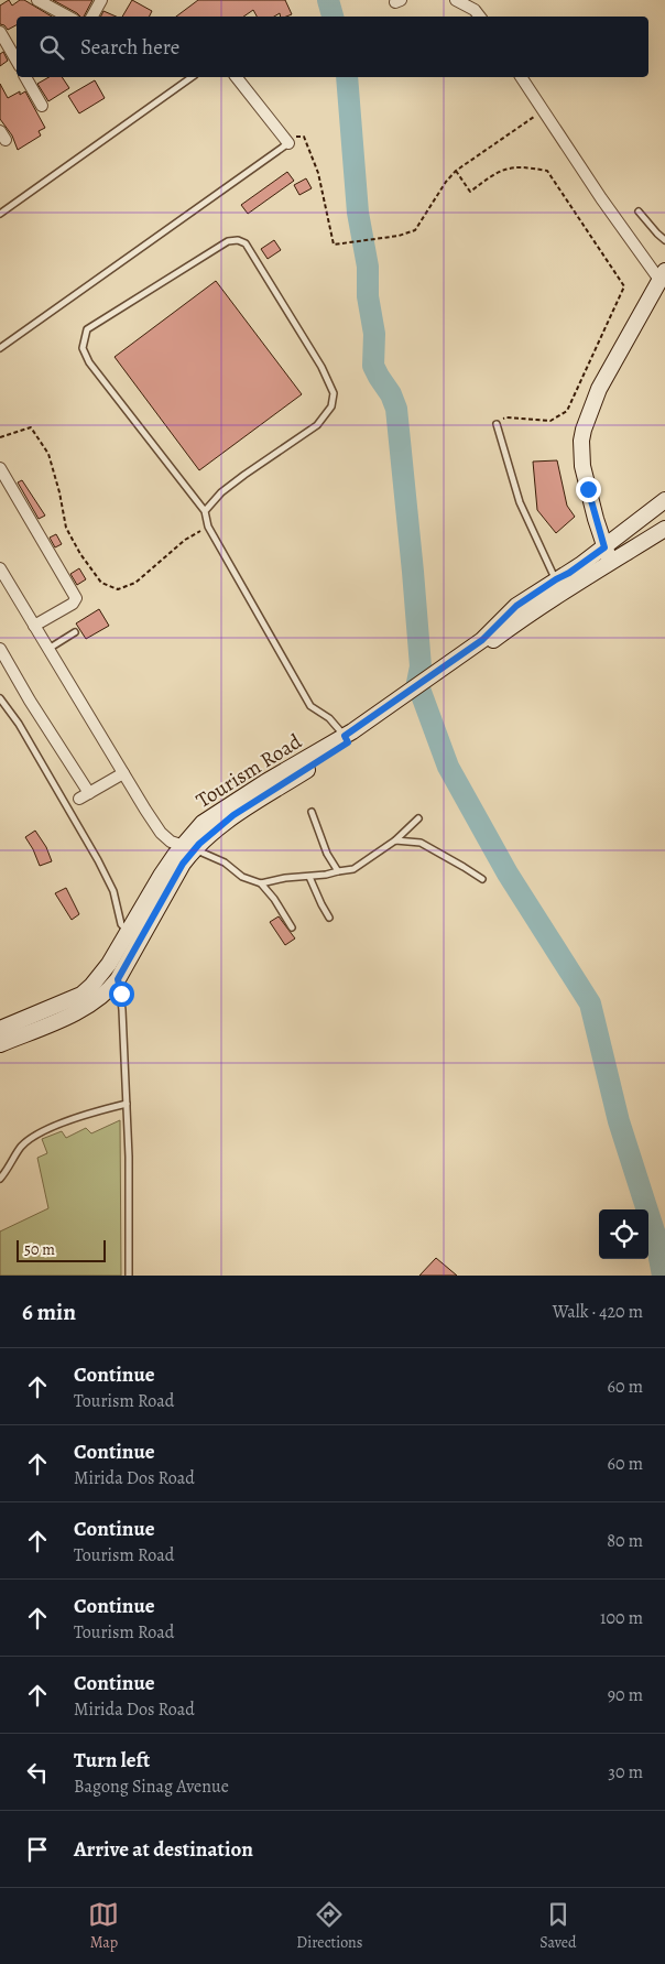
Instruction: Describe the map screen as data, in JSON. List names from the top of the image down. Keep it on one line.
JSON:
{"streets":{"main road":["Tourism Road"]},"scale_bar":"50 m","page":{"search":"Search here","scale":"50 m","heading":["6 min","Walk · 420 m"],"list":[["Continue","Tourism Road","60 m"],["Continue","Mirida Dos Road","60 m"],["Continue","Tourism Road","80 m"],["Continue","Tourism Road","100 m"],["Continue","Mirida Dos Road","90 m"],["Turn left","Bagong Sinag Avenue","30 m"],"Arrive at destination"],"nav":["Map","Directions","Saved"]}}
